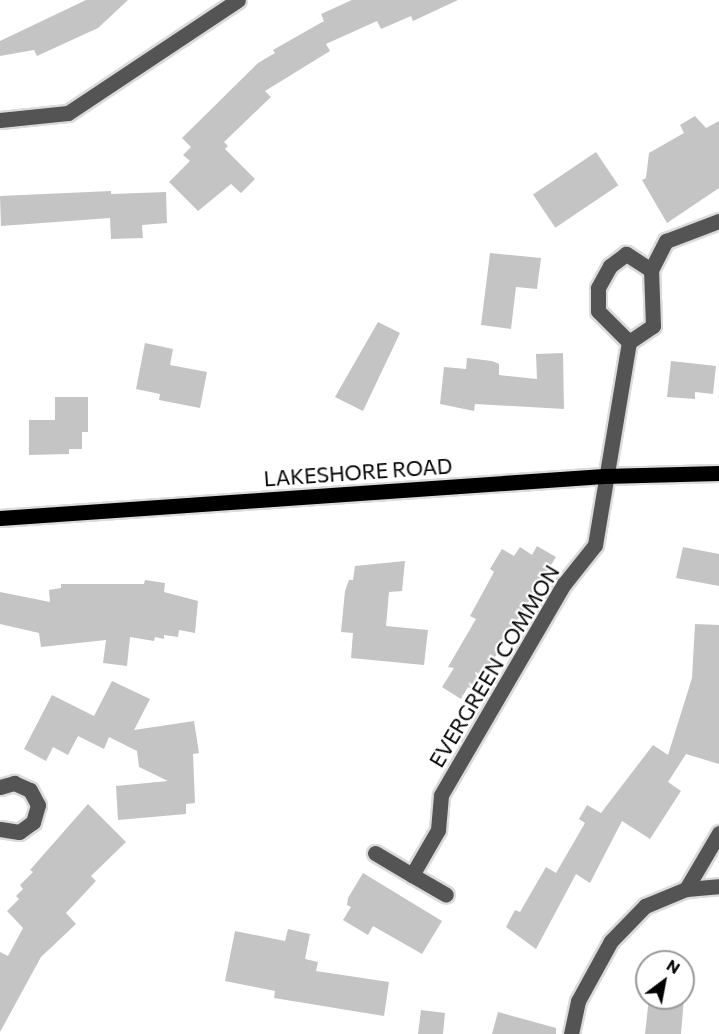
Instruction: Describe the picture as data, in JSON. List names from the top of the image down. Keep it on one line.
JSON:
{"streets":{"main road":["LAKESHORE ROAD"],"street":["EVERGREEN COMMON"]},"crossings":[["LAKESHORE ROAD","EVERGREEN COMMON"]],"north":"top right"}
